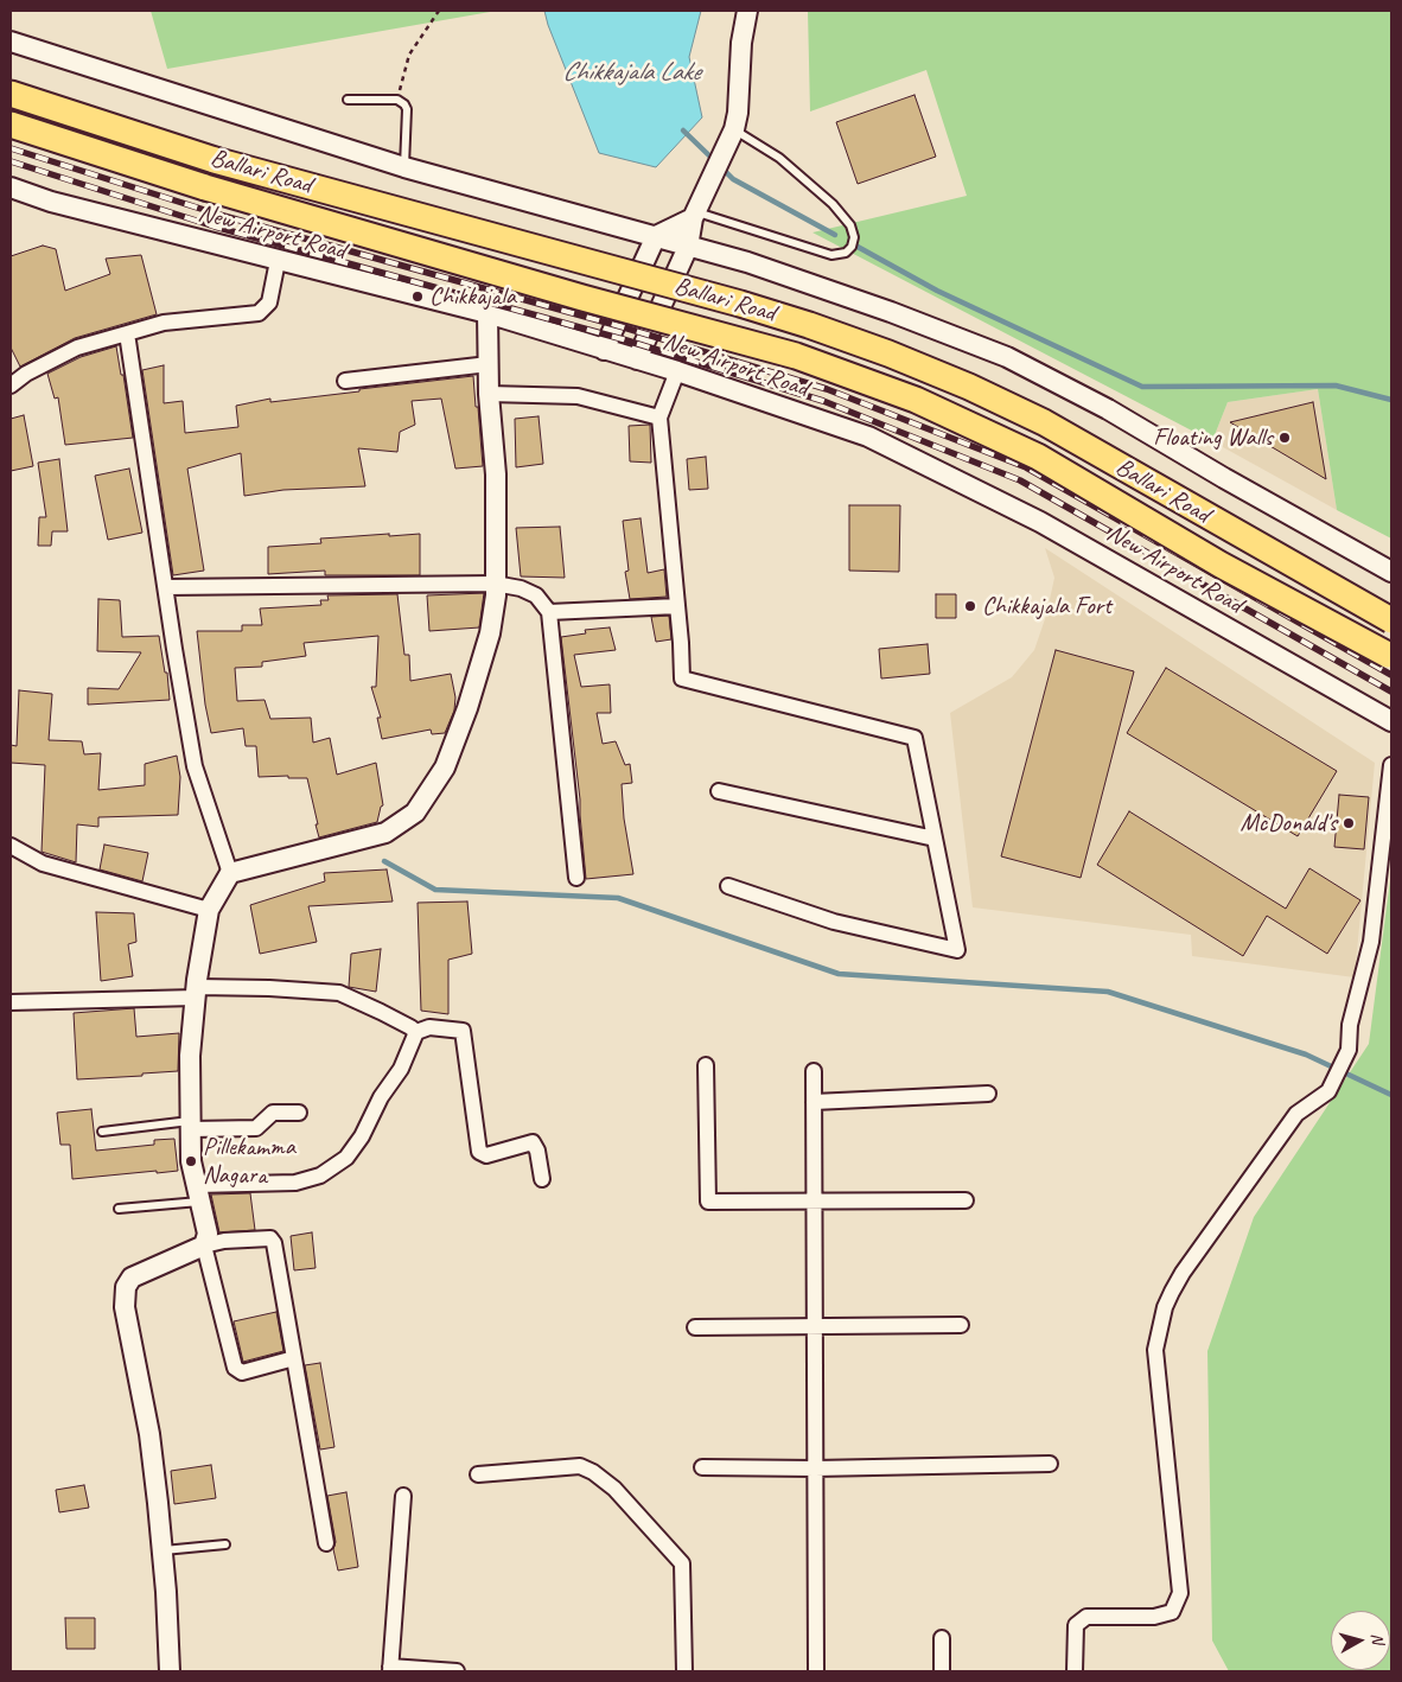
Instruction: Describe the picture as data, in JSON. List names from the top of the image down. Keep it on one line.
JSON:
{"streets":{"highway":["Ballari Road"],"street":["New Airport Road"]},"water":["Chikkajala Lake"],"places":["Chikkajala","Floating Walls","Chikkajala Fort","McDonald's","Pillekamma Nagara"],"north":"right"}
